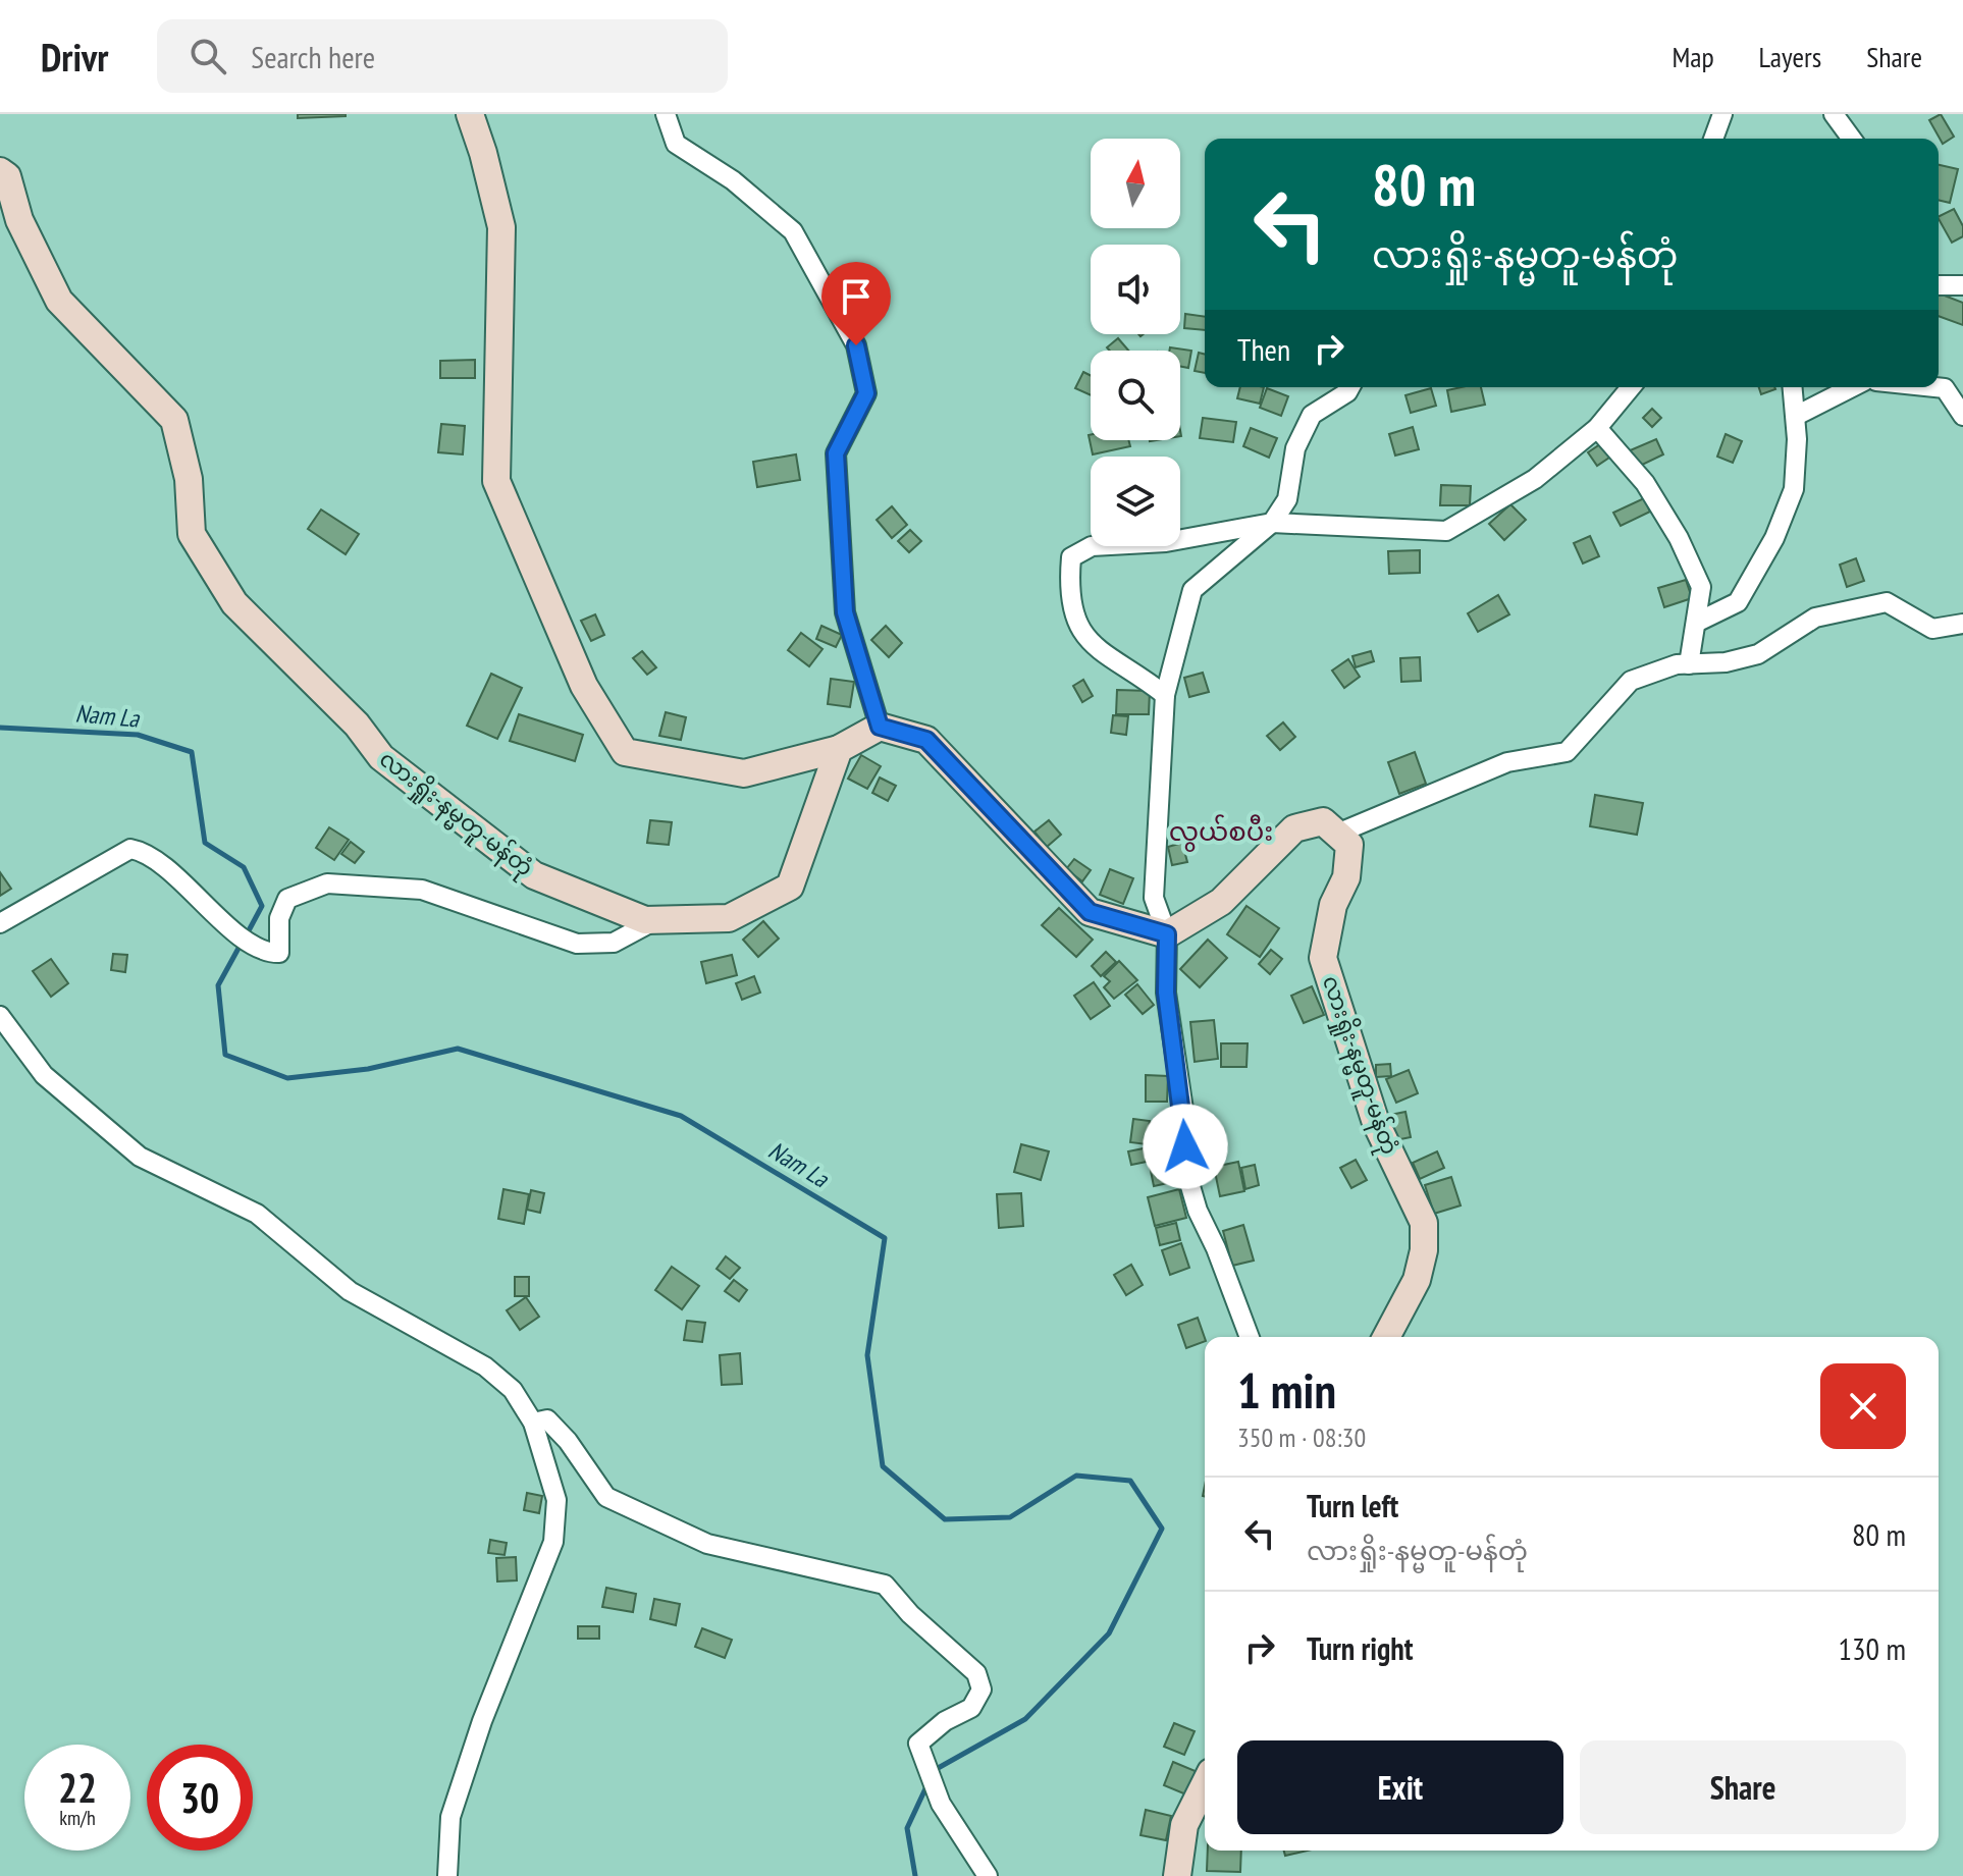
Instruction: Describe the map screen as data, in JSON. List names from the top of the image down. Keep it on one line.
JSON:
{"streets":{"main road":["လားရှိုး-နမ္မတူ-မန်တုံ"]},"districts":["လွယ်စပီး"],"water":["Nam La"],"north":"top","page":{"header":"Drivr","search":"Search here","nav":["Map","Layers","Share"],"turn":["80 m","လားရှိုး-နမ္မတူ-မန်တုံ"],"then":"Then","heading":["1 min","350 m · 08:30"],"list":[{"name":"Turn left","note":"လားရှိုး-နမ္မတူ-မန်တုံ","value":"80 m"},{"name":"Turn right","value":"130 m"}],"buttons":["Exit","Share"],"speed":"22 km/h","limit":"30"}}
